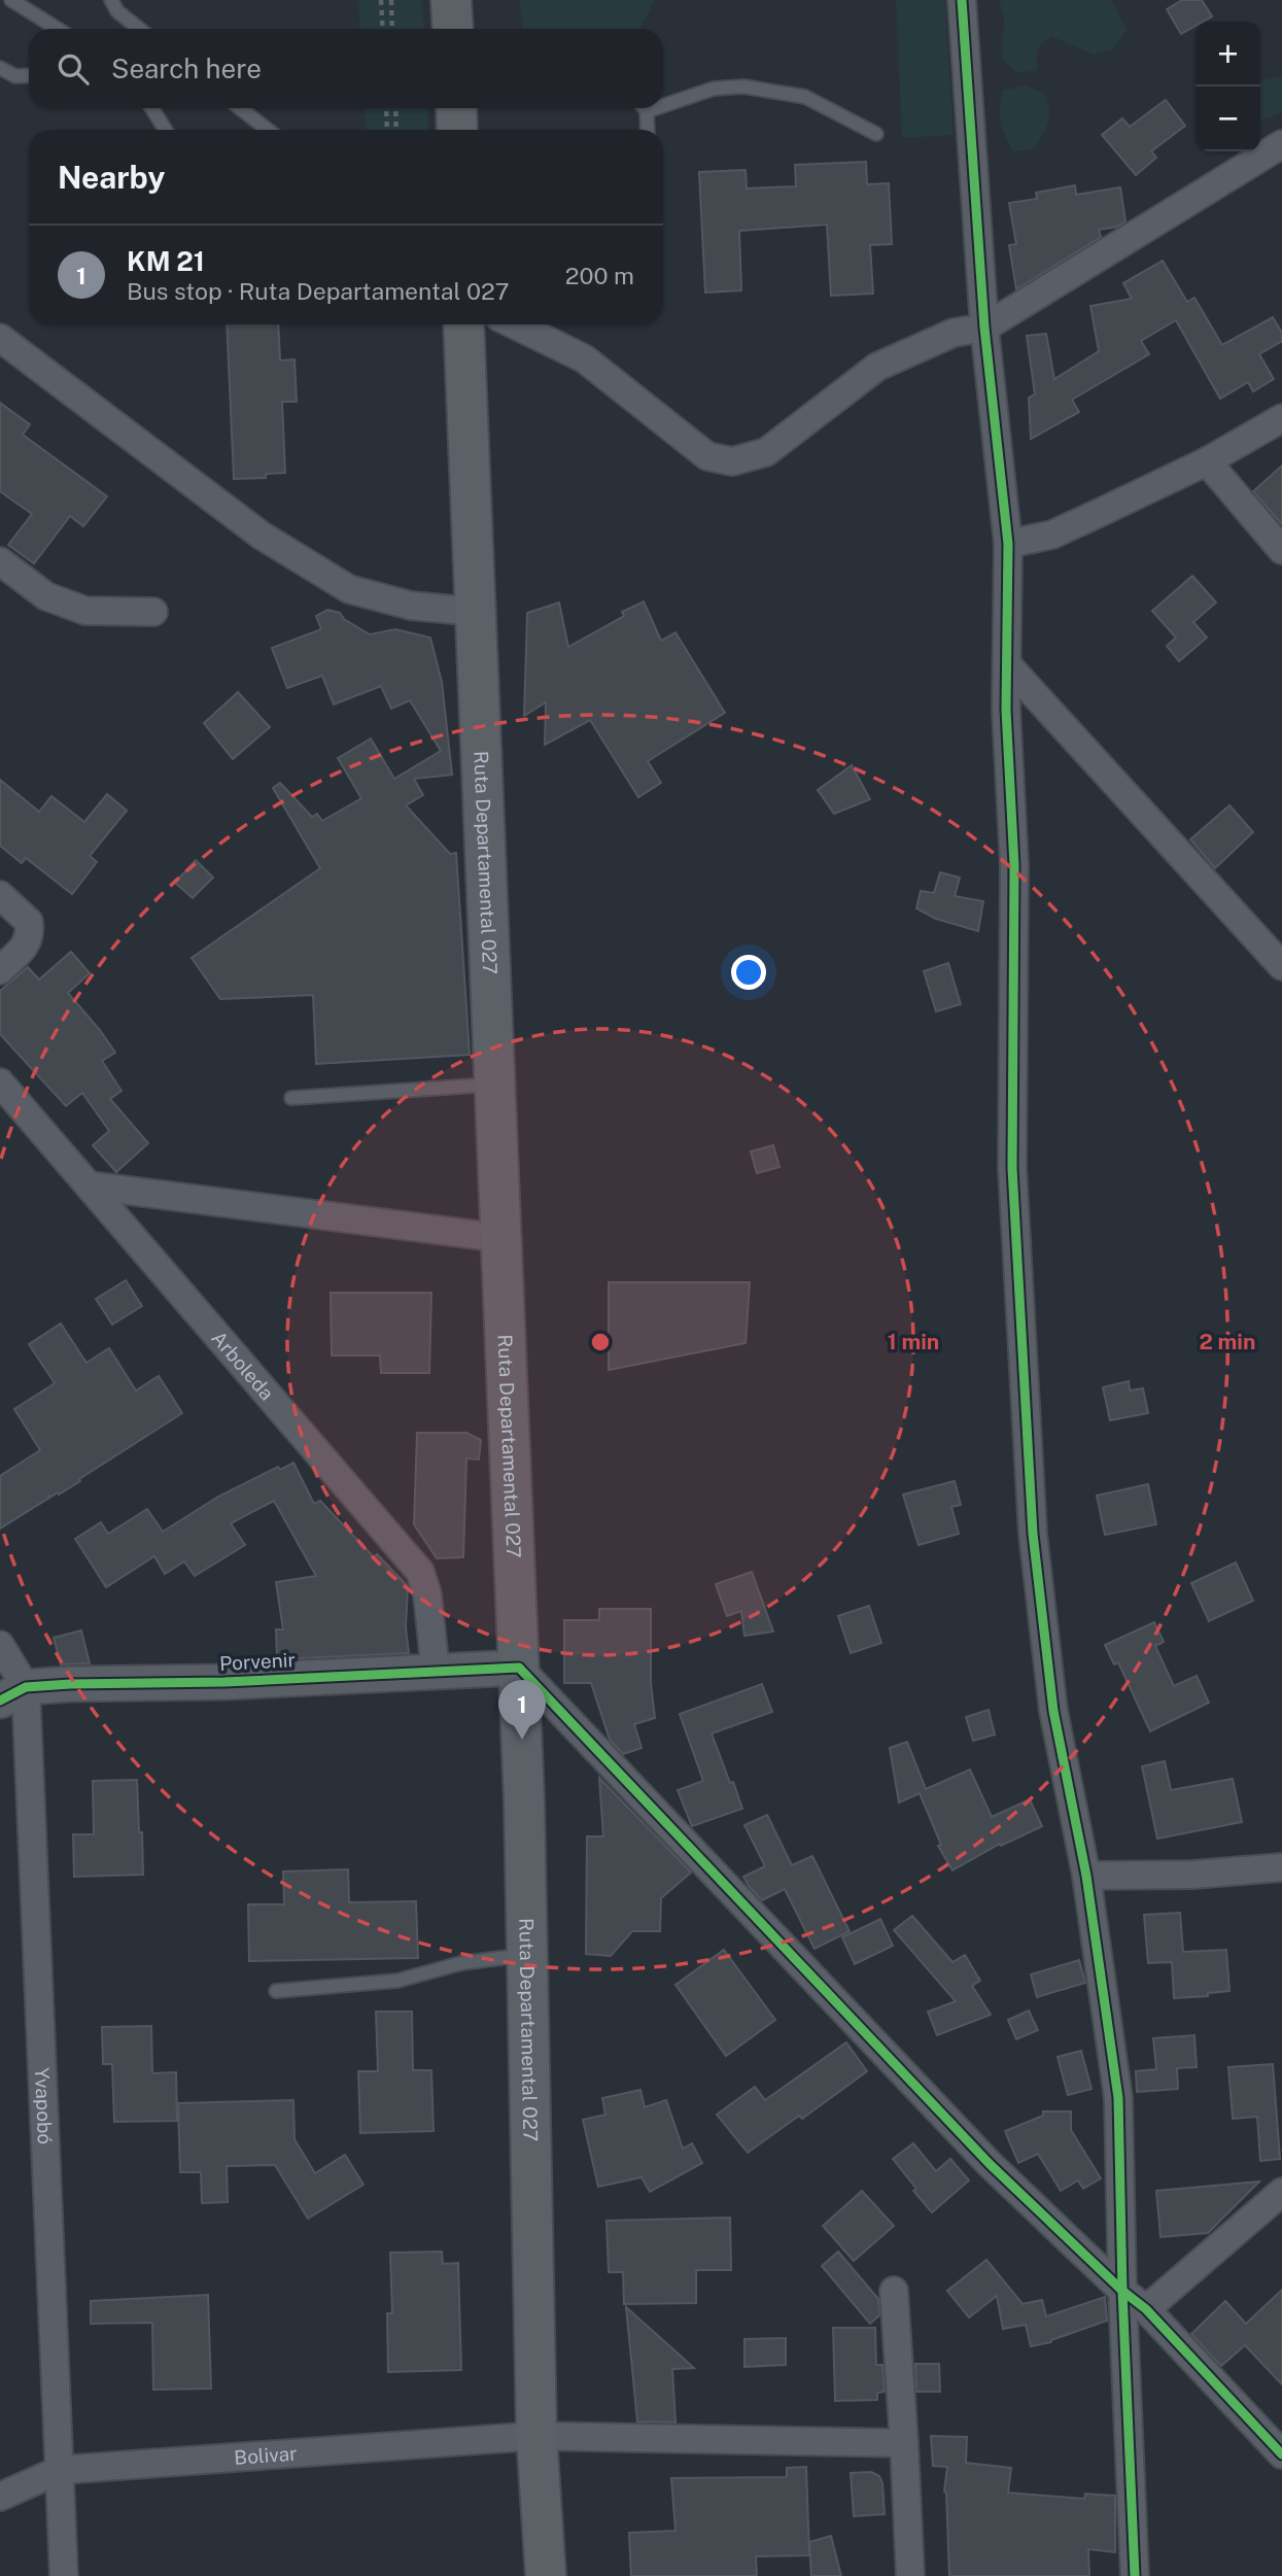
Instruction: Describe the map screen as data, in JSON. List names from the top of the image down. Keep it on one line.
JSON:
{"streets":{"main road":["Ruta Departamental 027"],"street":["Arboleda","Porvenir","Yvapobó","Bolivar"]},"crossings":[["Ruta Departamental 027","Porvenir"],["Ruta Departamental 027","Bolivar"],["Arboleda","Porvenir"],["Porvenir","Yvapobó"],["Yvapobó","Bolivar"]],"page":{"map_buttons":["+","−"],"search":"Search here","heading":"Nearby","list":[{"mark":"1","name":"KM 21","note":"Bus stop · Ruta Departamental 027","value":"200 m"}],"pins":"1"},"rings":["1 min","2 min"]}
